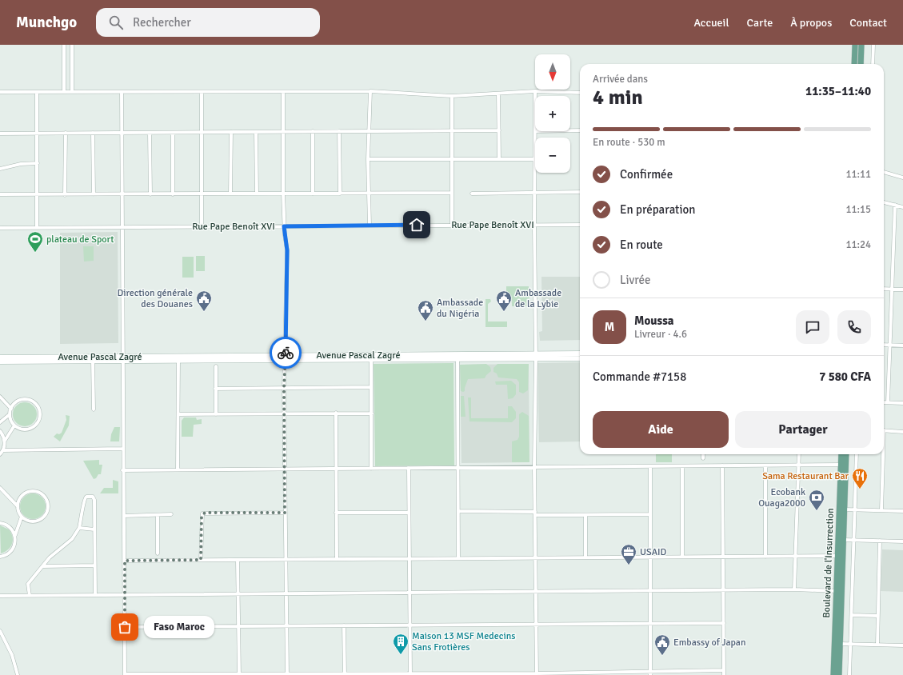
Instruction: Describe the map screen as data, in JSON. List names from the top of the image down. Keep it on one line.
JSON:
{"streets":{"main road":["Avenue Pascal Zagré","Boulevard de l'Insurrection"],"street":["Rue Pape Benoît XVI"]},"places":{"sports":["plateau de Sport"],"public building":["Direction générale des Douanes","Ambassade de la Lybie","Ambassade du Nigéria","Embassy of Japan"],"restaurant":["Sama Restaurant Bar"],"bank":["Ecobank Ouaga2000"],"office":["USAID"],"other":["Faso Maroc"],"building":["Maison 13 MSF Medecins Sans Frotières"]},"north":"bottom","page":{"header":"Munchgo","search":"Rechercher","nav":["Accueil","Carte","À propos","Contact"],"map_buttons":["+","−"],"heading":["4 min","Arrivée dans","11:35–11:40"],"panel":["Moussa","Livreur · 4.6","Commande #7158","7 580 CFA"],"bar":"En route · 530 m","list":[["Confirmée","11:11"],["En préparation","11:15"],["En route","11:24"],"Livrée"],"round":"M","buttons":["Aide","Partager"],"bubble":"Faso Maroc"}}
